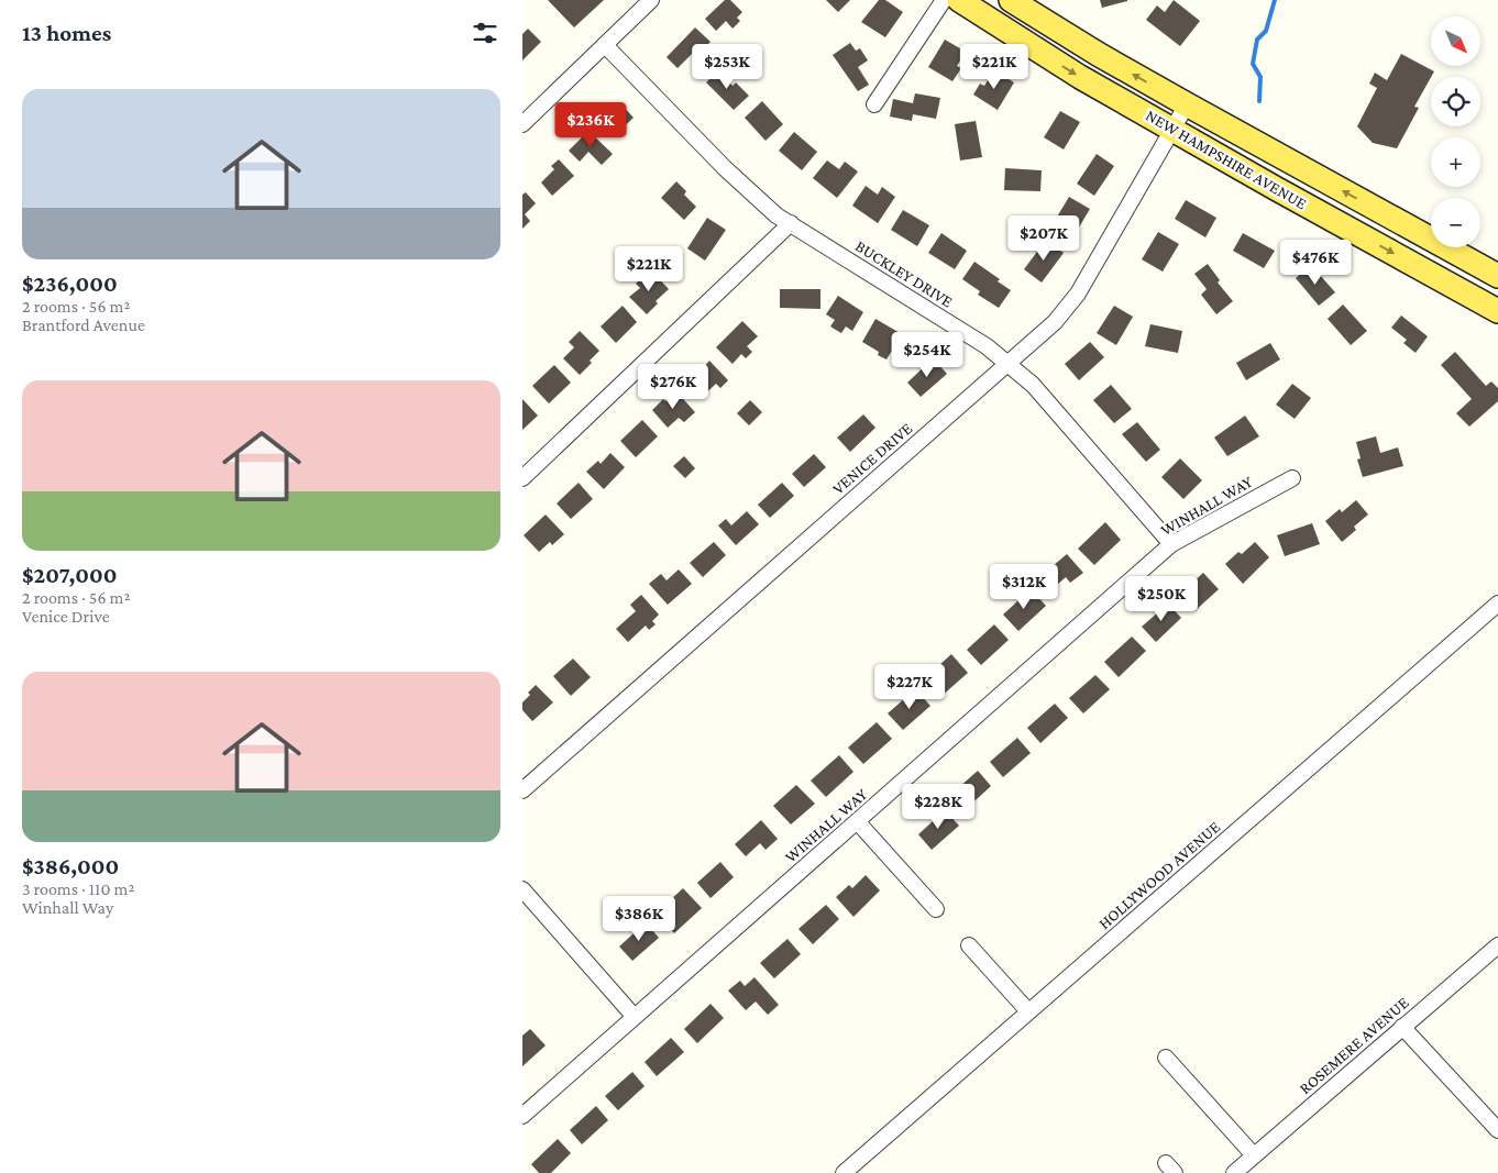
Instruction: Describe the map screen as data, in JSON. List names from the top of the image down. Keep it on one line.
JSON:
{"streets":{"main road":["NEW HAMPSHIRE AVENUE"],"street":["BUCKLEY DRIVE","VENICE DRIVE","WINHALL WAY","HOLLYWOOD AVENUE","ROSEMERE AVENUE"]},"crossings":[["NEW HAMPSHIRE AVENUE","VENICE DRIVE"],["BUCKLEY DRIVE","VENICE DRIVE"],["BUCKLEY DRIVE","WINHALL WAY"]],"north":"bottom right","page":{"heading":"13 homes","map_buttons":["+","−"],"price":["$253K","$221K","$236K","$207K","$476K","$221K","$254K","$276K","$312K","$250K","$227K","$228K","$386K"],"list":[{"name":"$236,000","note":"2 rooms · 56 m² · Brantford Avenue"},{"name":"$207,000","note":"2 rooms · 56 m² · Venice Drive"},{"name":"$386,000","note":"3 rooms · 110 m² · Winhall Way"}]}}
